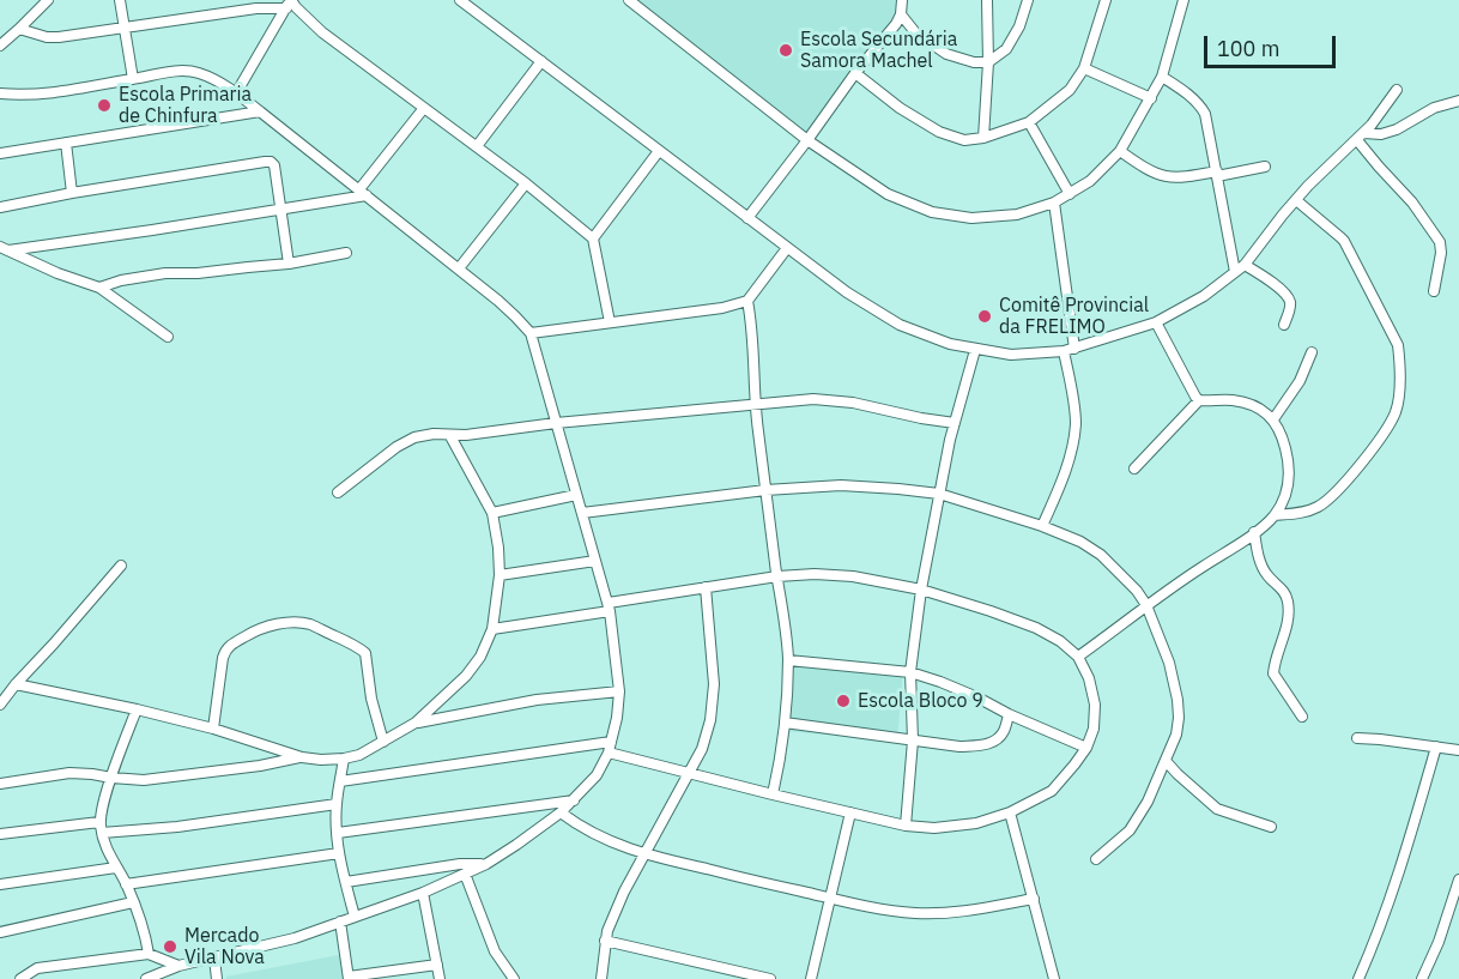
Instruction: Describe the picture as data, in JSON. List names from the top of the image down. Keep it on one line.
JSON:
{"places":["Escola Secundária Samora Machel","Escola Primaria de Chinfura","Comitê Provincial da FRELIMO","Escola Bloco 9","Mercado Vila Nova"],"scale_bar":"100 m"}
